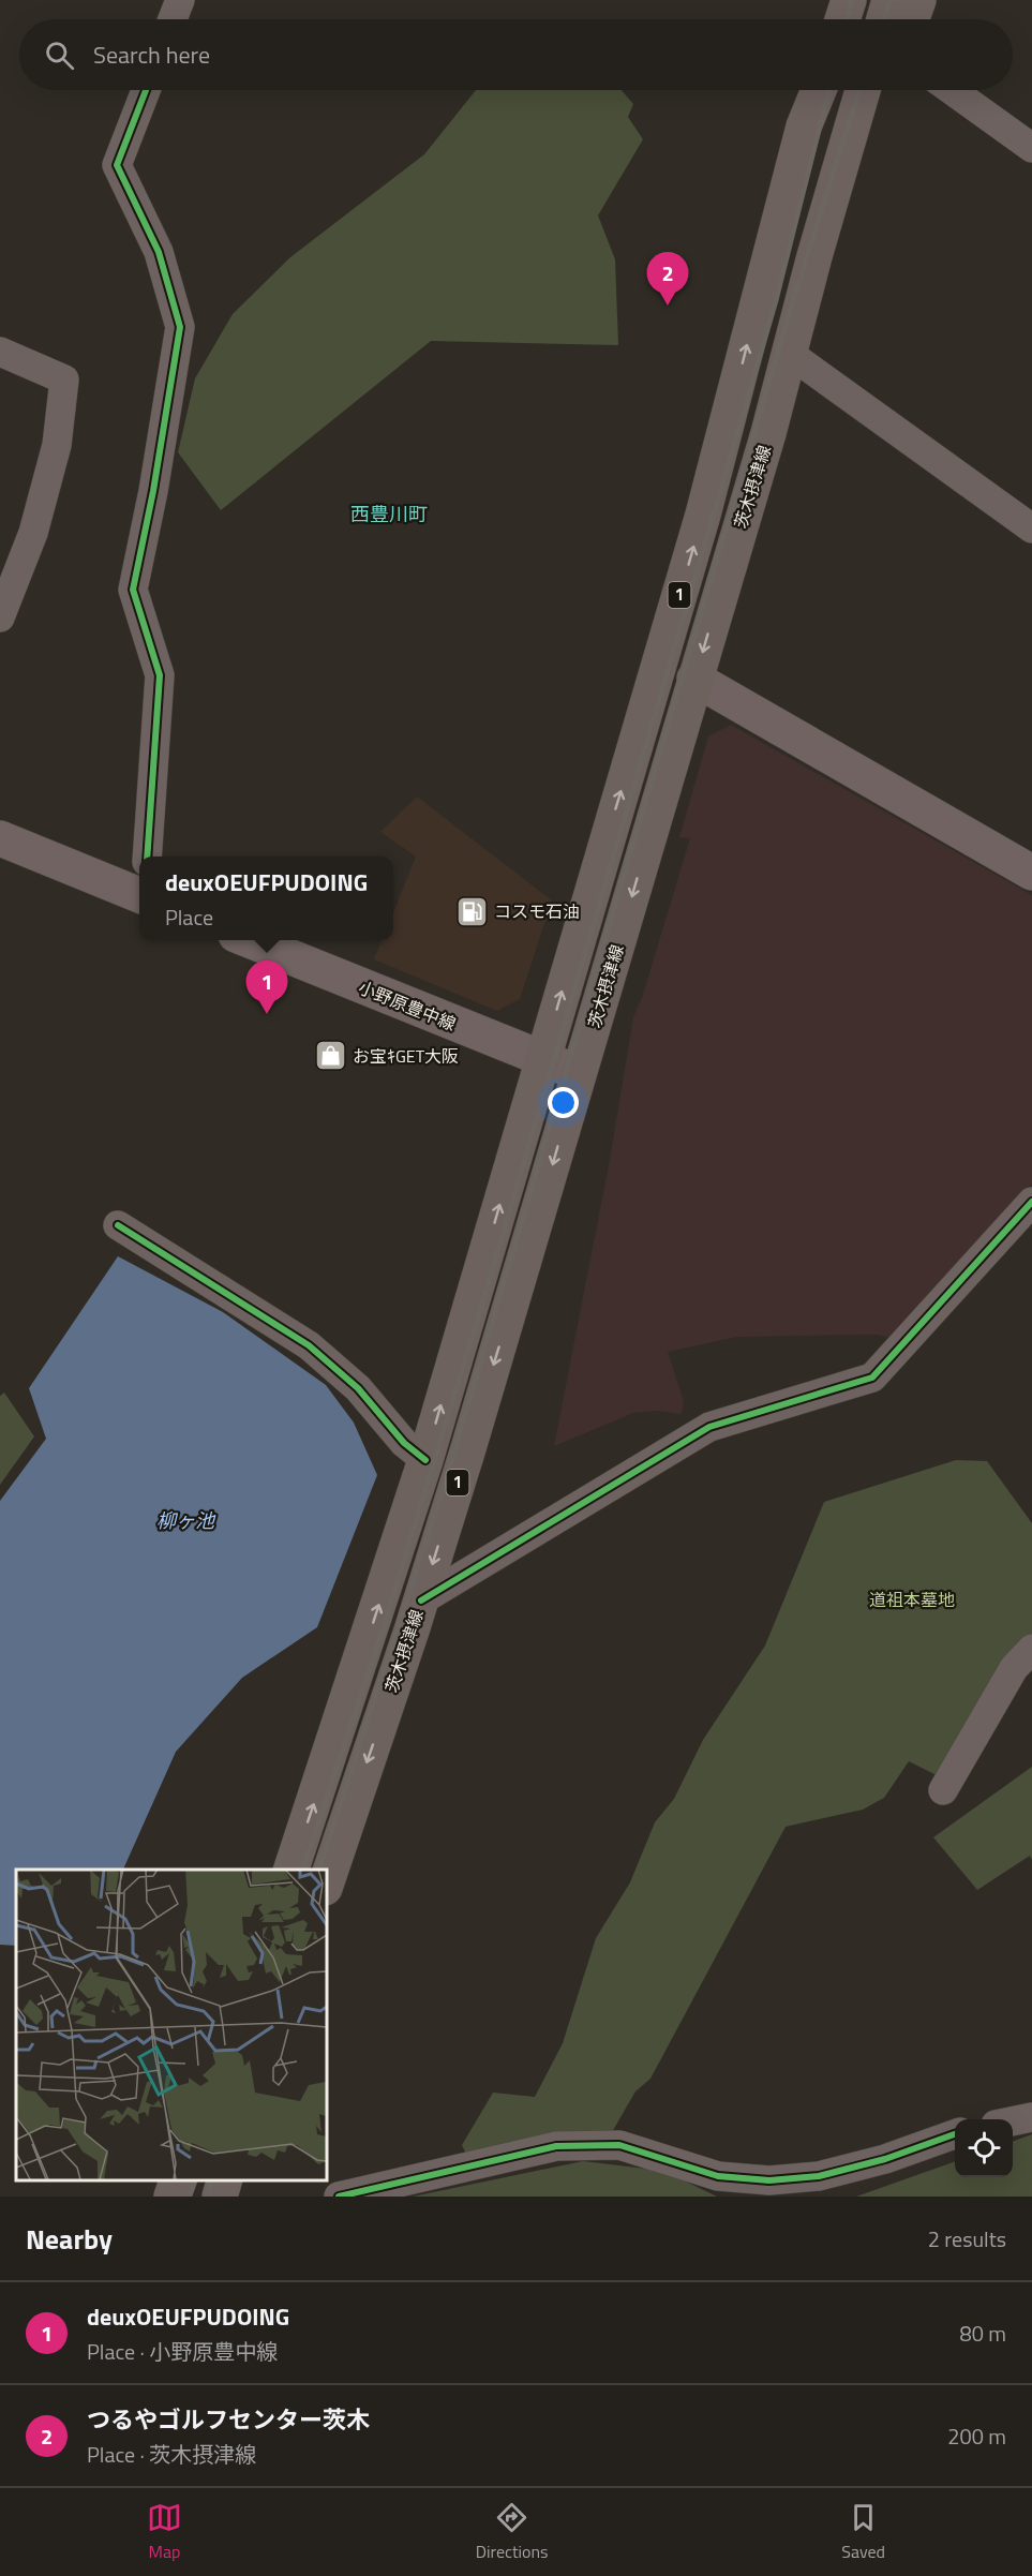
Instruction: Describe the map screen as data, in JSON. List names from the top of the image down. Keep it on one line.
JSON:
{"streets":{"main road":["茨木摂津線","1"],"street":["小野原豊中線"]},"crossings":[["茨木摂津線","1"],["茨木摂津線","小野原豊中線"],["1","小野原豊中線"]],"districts":["西豊川町"],"water":["柳ヶ池"],"parks":["道祖本墓地"],"places":{"fuel station":["コスモ石油"],"shop":["お宝ｷGET大阪"]},"page":{"search":"Search here","pins":["2","1"],"popup":["deuxOEUFPUDOING","Place"],"heading":["Nearby","2 results"],"list":[{"mark":"1","name":"deuxOEUFPUDOING","note":"Place · 小野原豊中線","value":"80 m"},{"mark":"2","name":"つるやゴルフセンター茨木","note":"Place · 茨木摂津線","value":"200 m"}],"nav":["Map","Directions","Saved"]}}
